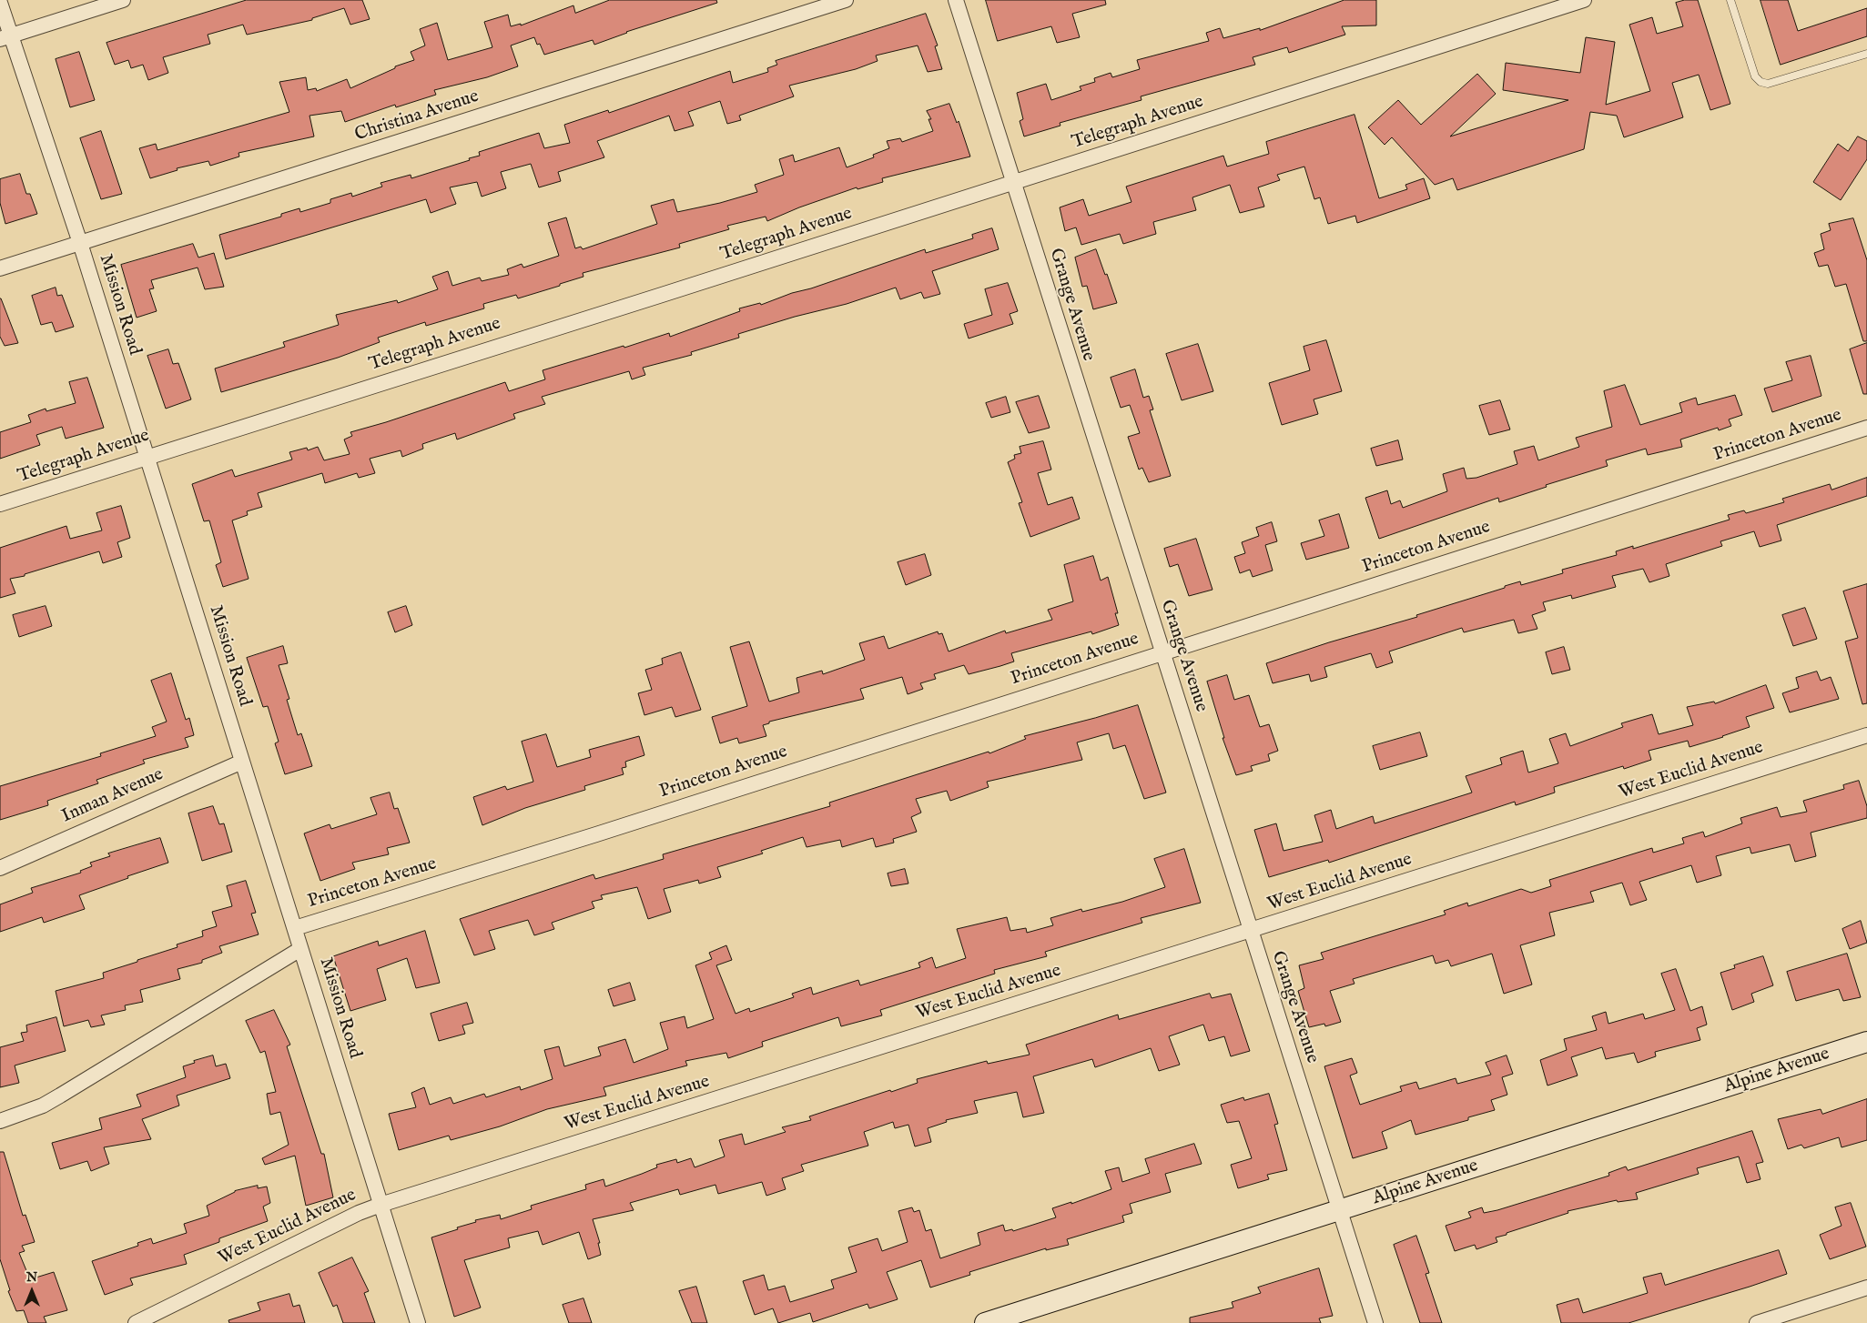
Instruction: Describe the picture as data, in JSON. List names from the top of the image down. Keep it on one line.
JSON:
{"streets":{"street":["Christina Avenue","Telegraph Avenue","Mission Road","Grange Avenue","Princeton Avenue","West Euclid Avenue","Inman Avenue","Alpine Avenue"]},"crossings":[["Christina Avenue","Mission Road"],["Telegraph Avenue","Mission Road"],["Telegraph Avenue","Grange Avenue"],["Mission Road","Princeton Avenue"],["Mission Road","West Euclid Avenue"],["Mission Road","Inman Avenue"],["Grange Avenue","Princeton Avenue"],["Grange Avenue","West Euclid Avenue"],["Grange Avenue","Alpine Avenue"]],"north":"top"}
